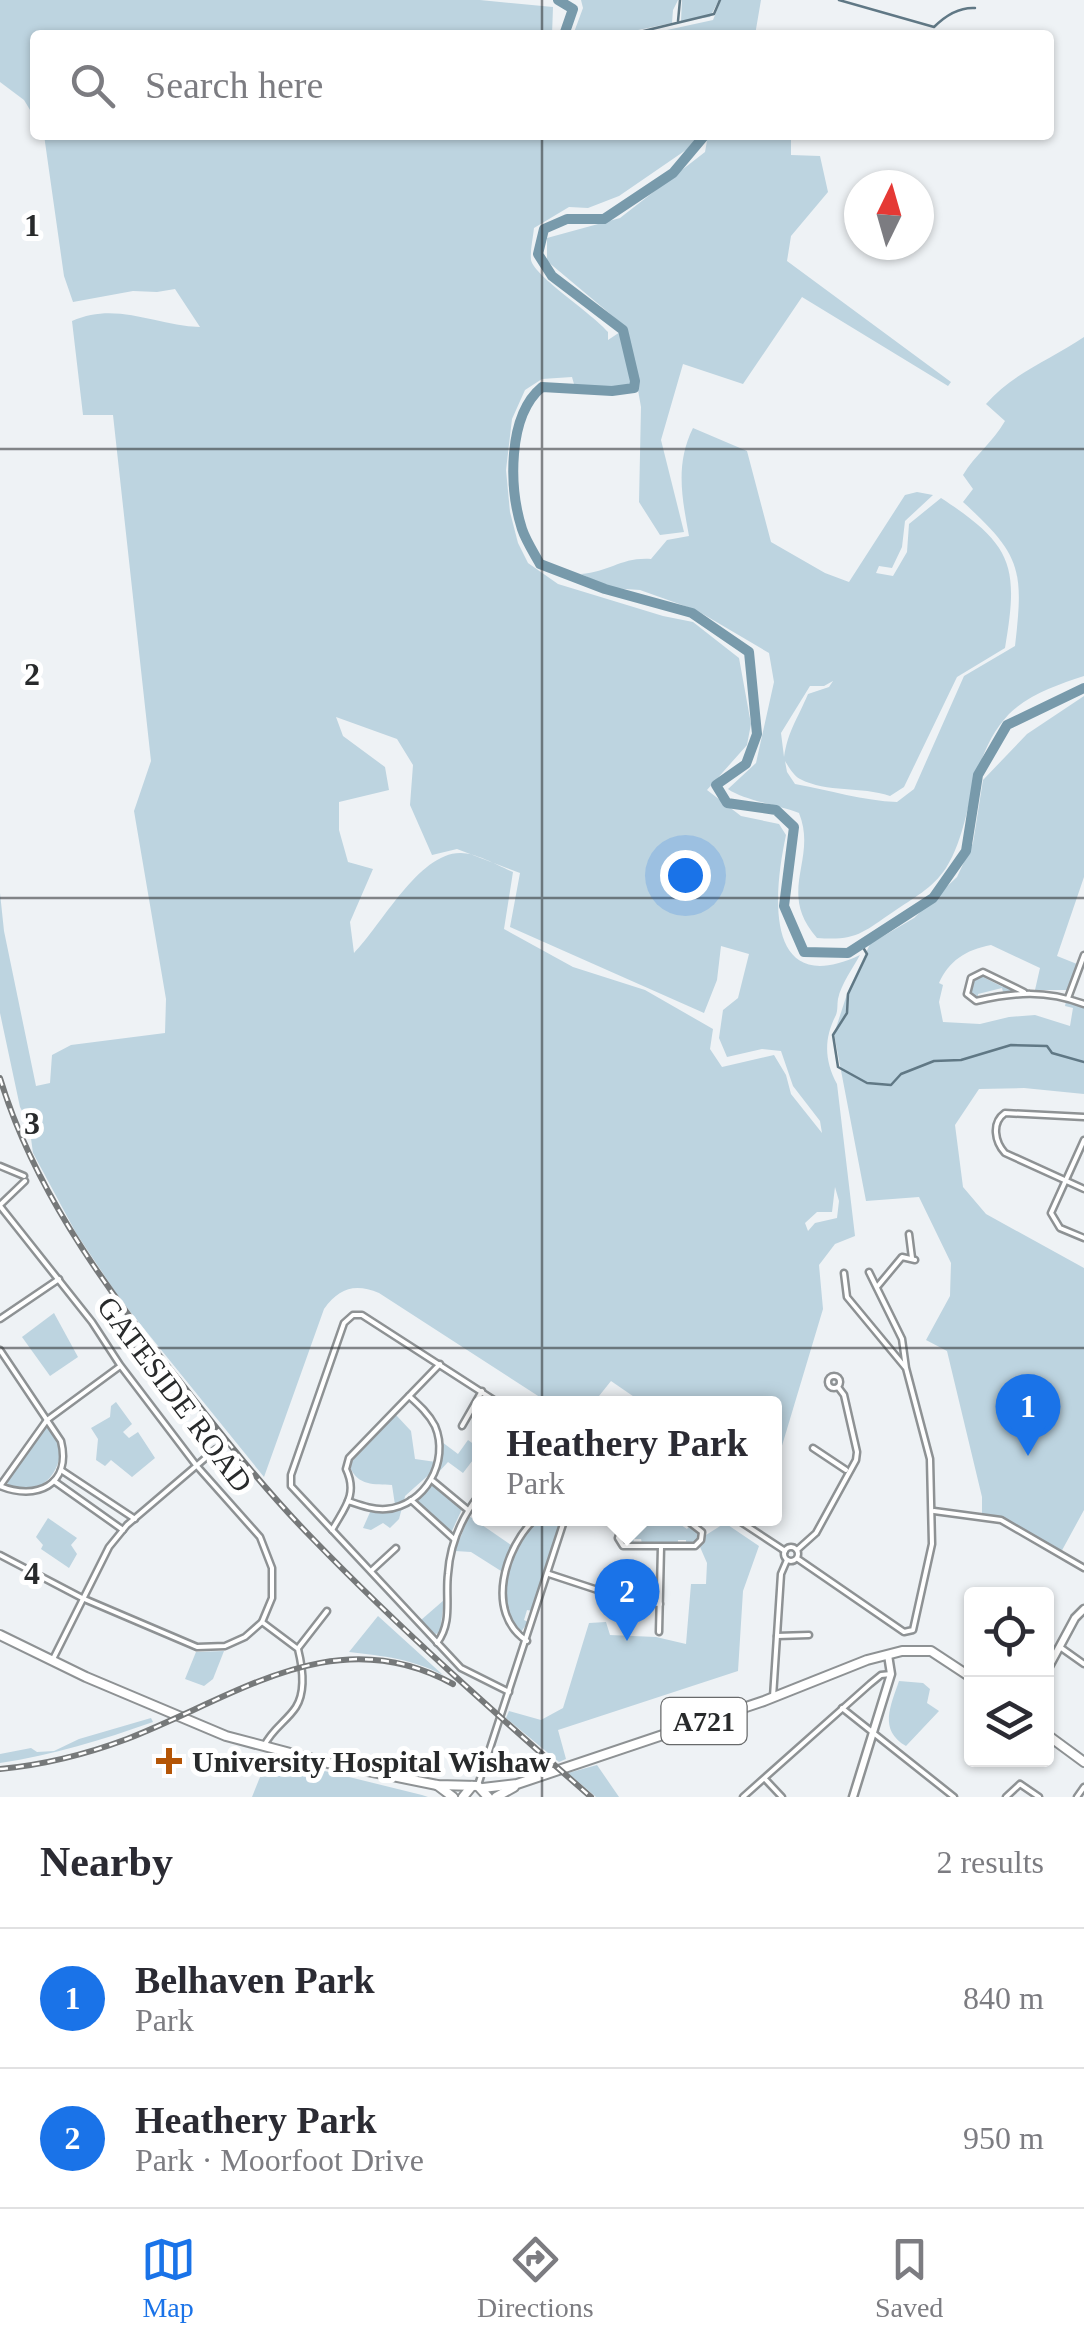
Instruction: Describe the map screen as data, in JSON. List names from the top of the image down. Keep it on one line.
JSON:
{"streets":{"main road":["A721"],"street":["GATESIDE ROAD"]},"places":{"health":["University Hospital Wishaw"]},"north":"top","page":{"search":"Search here","pins":["1","2"],"popup":["Heathery Park","Park"],"heading":["Nearby","2 results"],"list":[{"mark":"1","name":"Belhaven Park","note":"Park","value":"840 m"},{"mark":"2","name":"Heathery Park","note":"Park · Moorfoot Drive","value":"950 m"}],"nav":["Map","Directions","Saved"]},"grid":{"rows":["1","2","3","4"]}}
